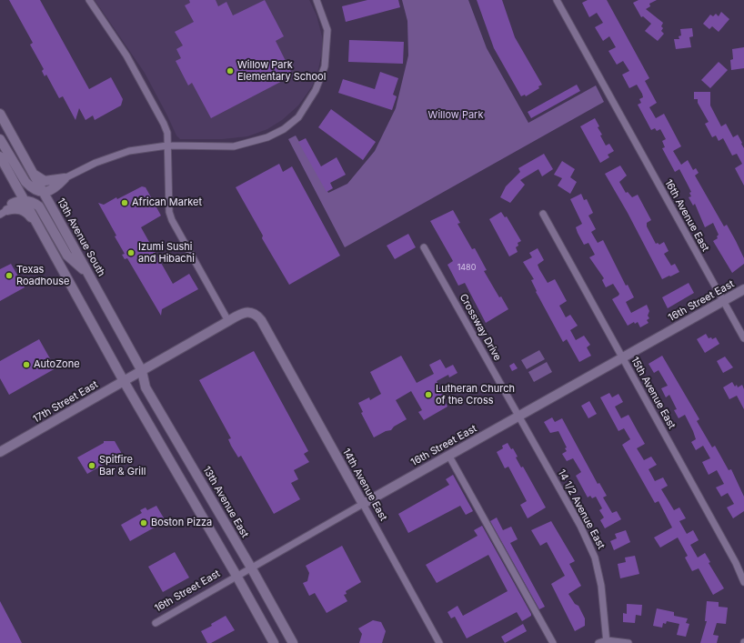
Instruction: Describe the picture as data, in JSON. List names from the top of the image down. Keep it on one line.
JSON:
{"streets":{"main road":["13th Avenue South","16th Street East","17th Street East","14th Avenue East","13th Avenue East"],"street":["16th Avenue East","Crossway Drive","15th Avenue East","14 1/2 Avenue East"]},"crossings":[["16th Avenue East","16th Street East"],["13th Avenue South","17th Street East"],["13th Avenue South","13th Avenue East"],["16th Street East","Crossway Drive"],["16th Street East","15th Avenue East"],["16th Street East","14th Avenue East"],["16th Street East","13th Avenue East"],["16th Street East","14 1/2 Avenue East"],["Crossway Drive","14 1/2 Avenue East"],["17th Street East","14th Avenue East"],["17th Street East","13th Avenue East"]],"parks":["Willow Park"],"places":["Willow Park Elementary School","African Market","Izumi Sushi and Hibachi","Texas Roadhouse","AutoZone","Lutheran Church of the Cross","Spitfire Bar & Grill","Boston Pizza"],"house_numbers":["1480"]}
